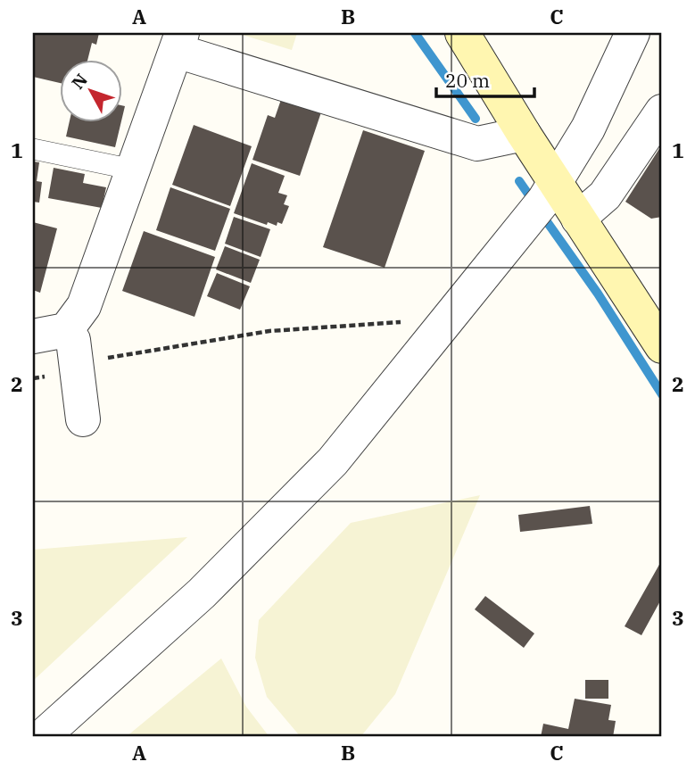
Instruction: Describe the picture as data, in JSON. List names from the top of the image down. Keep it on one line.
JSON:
{"scale_bar":"20 m","north":"top left","grid":{"columns":["A","B","C"],"rows":["1","2","3"]}}
